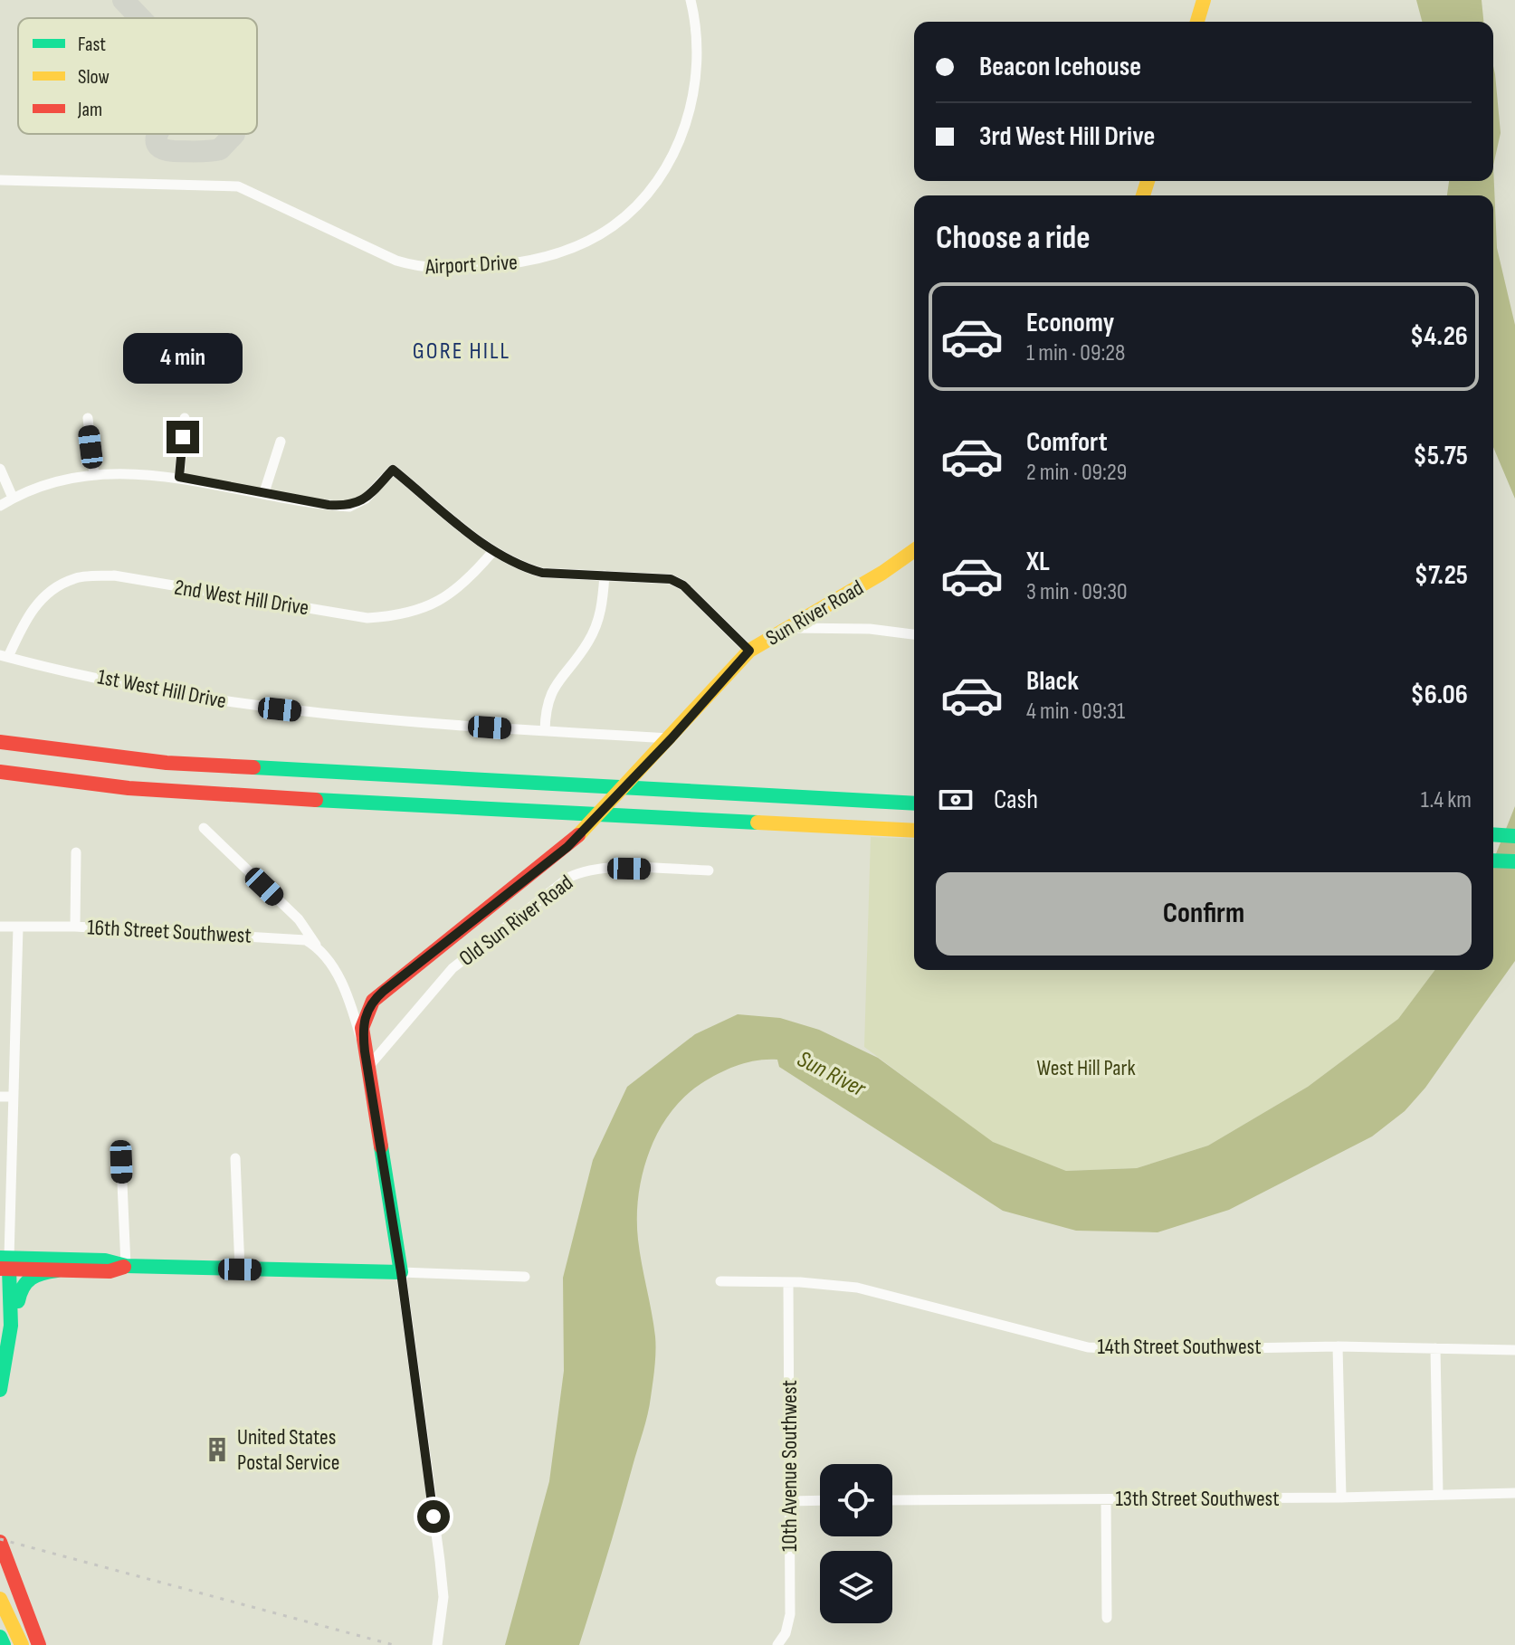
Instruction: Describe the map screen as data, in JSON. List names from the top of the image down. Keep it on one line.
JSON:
{"streets":{"main road":["Sun River Road"],"street":["Airport Drive","2nd West Hill Drive","1st West Hill Drive","Old Sun River Road","16th Street Southwest","14th Street Southwest","10th Avenue Southwest","13th Street Southwest"]},"crossings":[["2nd West Hill Drive","1st West Hill Drive"],["Sun River Road","1st West Hill Drive"],["Sun River Road","Old Sun River Road"],["14th Street Southwest","10th Avenue Southwest"]],"districts":["GORE HILL"],"water":["Sun River"],"parks":["West Hill Park"],"places":{"building":["United States Postal Service"]},"legend":["Fast","Slow","Jam"],"page":{"banner":["Beacon Icehouse","3rd West Hill Drive"],"heading":"Choose a ride","list":[{"name":"Economy","note":"1 min · 09:28","value":"$4.26"},{"name":"Comfort","note":"2 min · 09:29","value":"$5.75"},{"name":"XL","note":"3 min · 09:30","value":"$7.25"},{"name":"Black","note":"4 min · 09:31","value":"$6.06"}],"bubble":"4 min","pay":["Cash","1.4 km"],"buttons":"Confirm"}}
